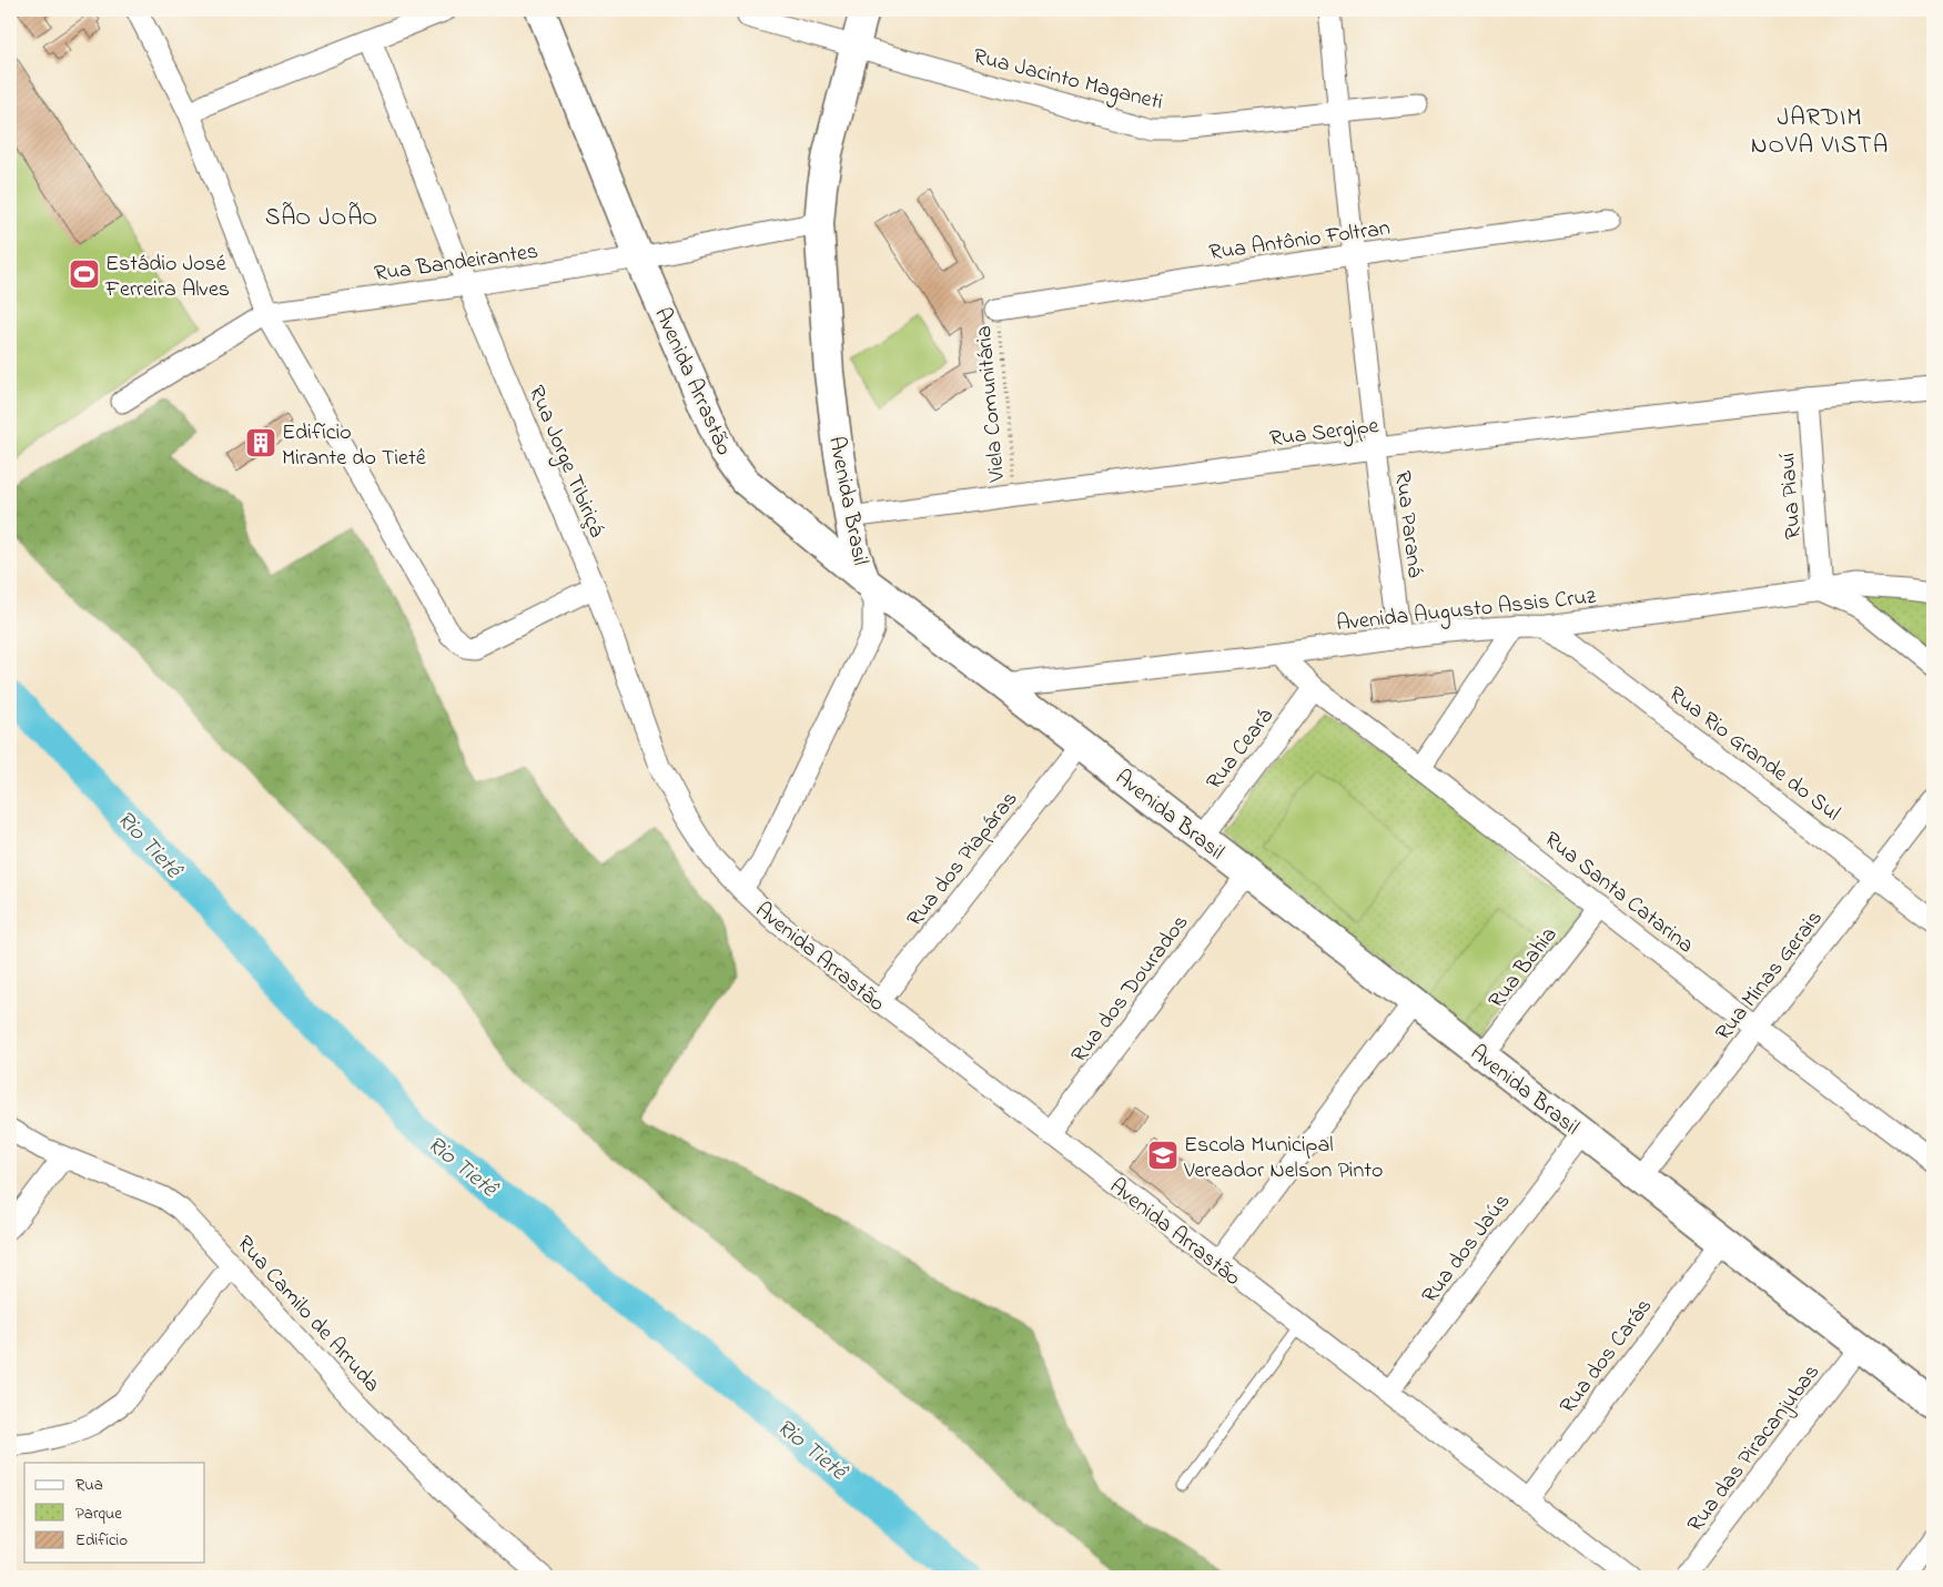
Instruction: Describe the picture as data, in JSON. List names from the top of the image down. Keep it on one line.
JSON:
{"streets":{"street":["Rua Jacinto Maganeti","Rua Antônio Foltran","Rua Bandeirantes","Avenida Arrastão","Rua Sergipe","Rua Jorge Tibiriçá","Rua Piauí","Avenida Brasil","Rua Paraná","Avenida Augusto Assis Cruz","Rua Ceará","Rua Rio Grande do Sul","Rua dos Piapáras","Rua Santa Catarina","Rua Bahia","Rua Minas Gerais","Rua dos Dourados","Rua dos Jaús","Rua Camilo de Arruda","Rua dos Carás","Rua das Piracanjubas"],"path":["Viela Comunitária"]},"crossings":[["Rua Jacinto Maganeti","Avenida Brasil"],["Rua Jacinto Maganeti","Rua Paraná"],["Rua Antônio Foltran","Viela Comunitária"],["Rua Antônio Foltran","Rua Paraná"],["Rua Bandeirantes","Avenida Arrastão"],["Rua Bandeirantes","Rua Jorge Tibiriçá"],["Rua Bandeirantes","Avenida Brasil"],["Avenida Arrastão","Rua Jorge Tibiriçá"],["Avenida Arrastão","Avenida Brasil"],["Avenida Arrastão","Rua dos Piapáras"],["Avenida Arrastão","Rua dos Dourados"],["Avenida Arrastão","Rua dos Jaús"],["Avenida Arrastão","Rua dos Carás"],["Viela Comunitária","Rua Sergipe"],["Rua Sergipe","Rua Piauí"],["Rua Sergipe","Avenida Brasil"],["Rua Sergipe","Rua Paraná"],["Rua Piauí","Avenida Augusto Assis Cruz"],["Avenida Brasil","Avenida Augusto Assis Cruz"],["Avenida Brasil","Rua Ceará"],["Avenida Brasil","Rua dos Piapáras"],["Avenida Brasil","Rua Bahia"],["Avenida Brasil","Rua Minas Gerais"],["Avenida Brasil","Rua dos Dourados"],["Avenida Brasil","Rua dos Jaús"],["Avenida Brasil","Rua dos Carás"],["Avenida Brasil","Rua das Piracanjubas"],["Rua Paraná","Avenida Augusto Assis Cruz"],["Avenida Augusto Assis Cruz","Rua Rio Grande do Sul"],["Avenida Augusto Assis Cruz","Rua Santa Catarina"],["Rua Ceará","Rua Santa Catarina"],["Rua Rio Grande do Sul","Rua Minas Gerais"],["Rua Santa Catarina","Rua Bahia"],["Rua Santa Catarina","Rua Minas Gerais"]],"districts":["JARDIM NOVA VISTA","SÃO JOÃO"],"water":["Rio Tietê"],"places":{"sports":["Estádio José Ferreira Alves"],"building":["Edifício Mirante do Tietê"],"school or university":["Escola Municipal Vereador Nelson Pinto"]},"legend":["Rua","Parque","Edifício"]}
